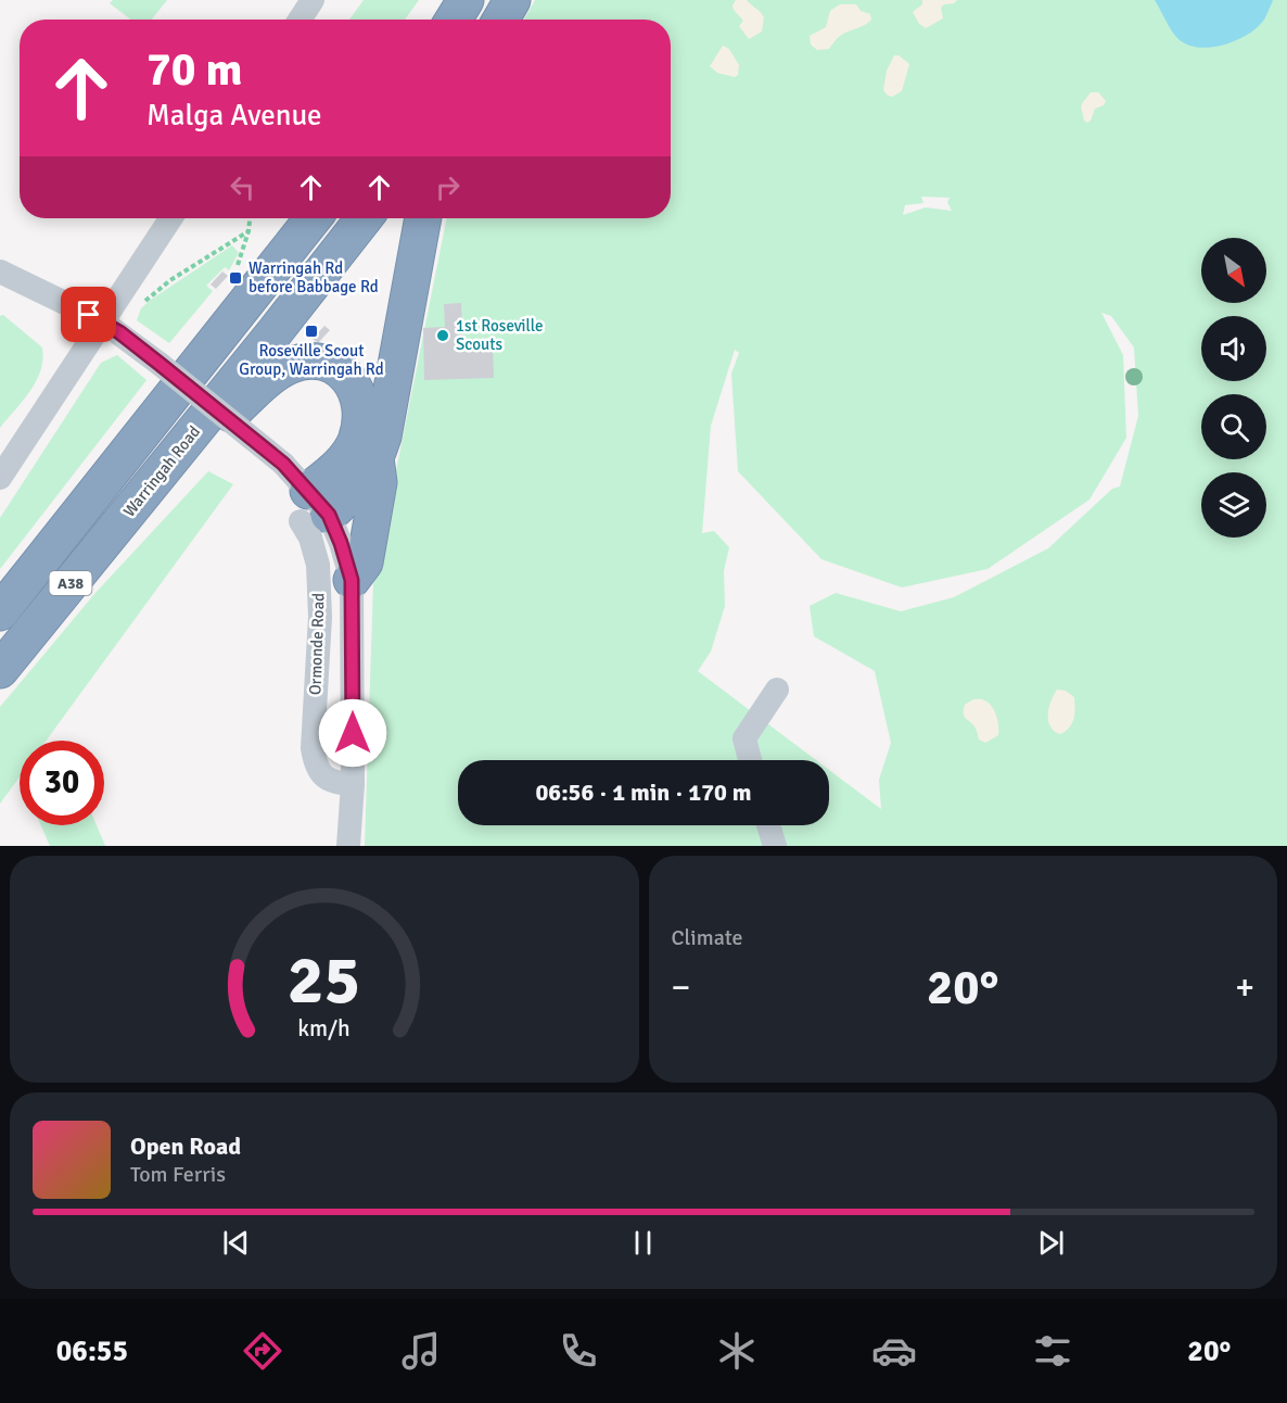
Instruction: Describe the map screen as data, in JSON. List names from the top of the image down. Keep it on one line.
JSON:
{"streets":{"highway":["Warringah Road","A38"],"street":["Ormonde Road"]},"places":{"transit":["Warringah Rd before Babbage Rd","Roseville Scout Group, Warringah Rd"],"other":["1st Roseville Scouts"]},"north":"bottom right","page":{"turn":["70 m","Malga Avenue"],"limit":"30","trip":"06:56 · 1 min · 170 m","tile":"Climate","heat":["−","20°","+"],"song":["Open Road","Tom Ferris"],"tabs":["06:55","20°"],"gauge":["25","km/h"]}}
